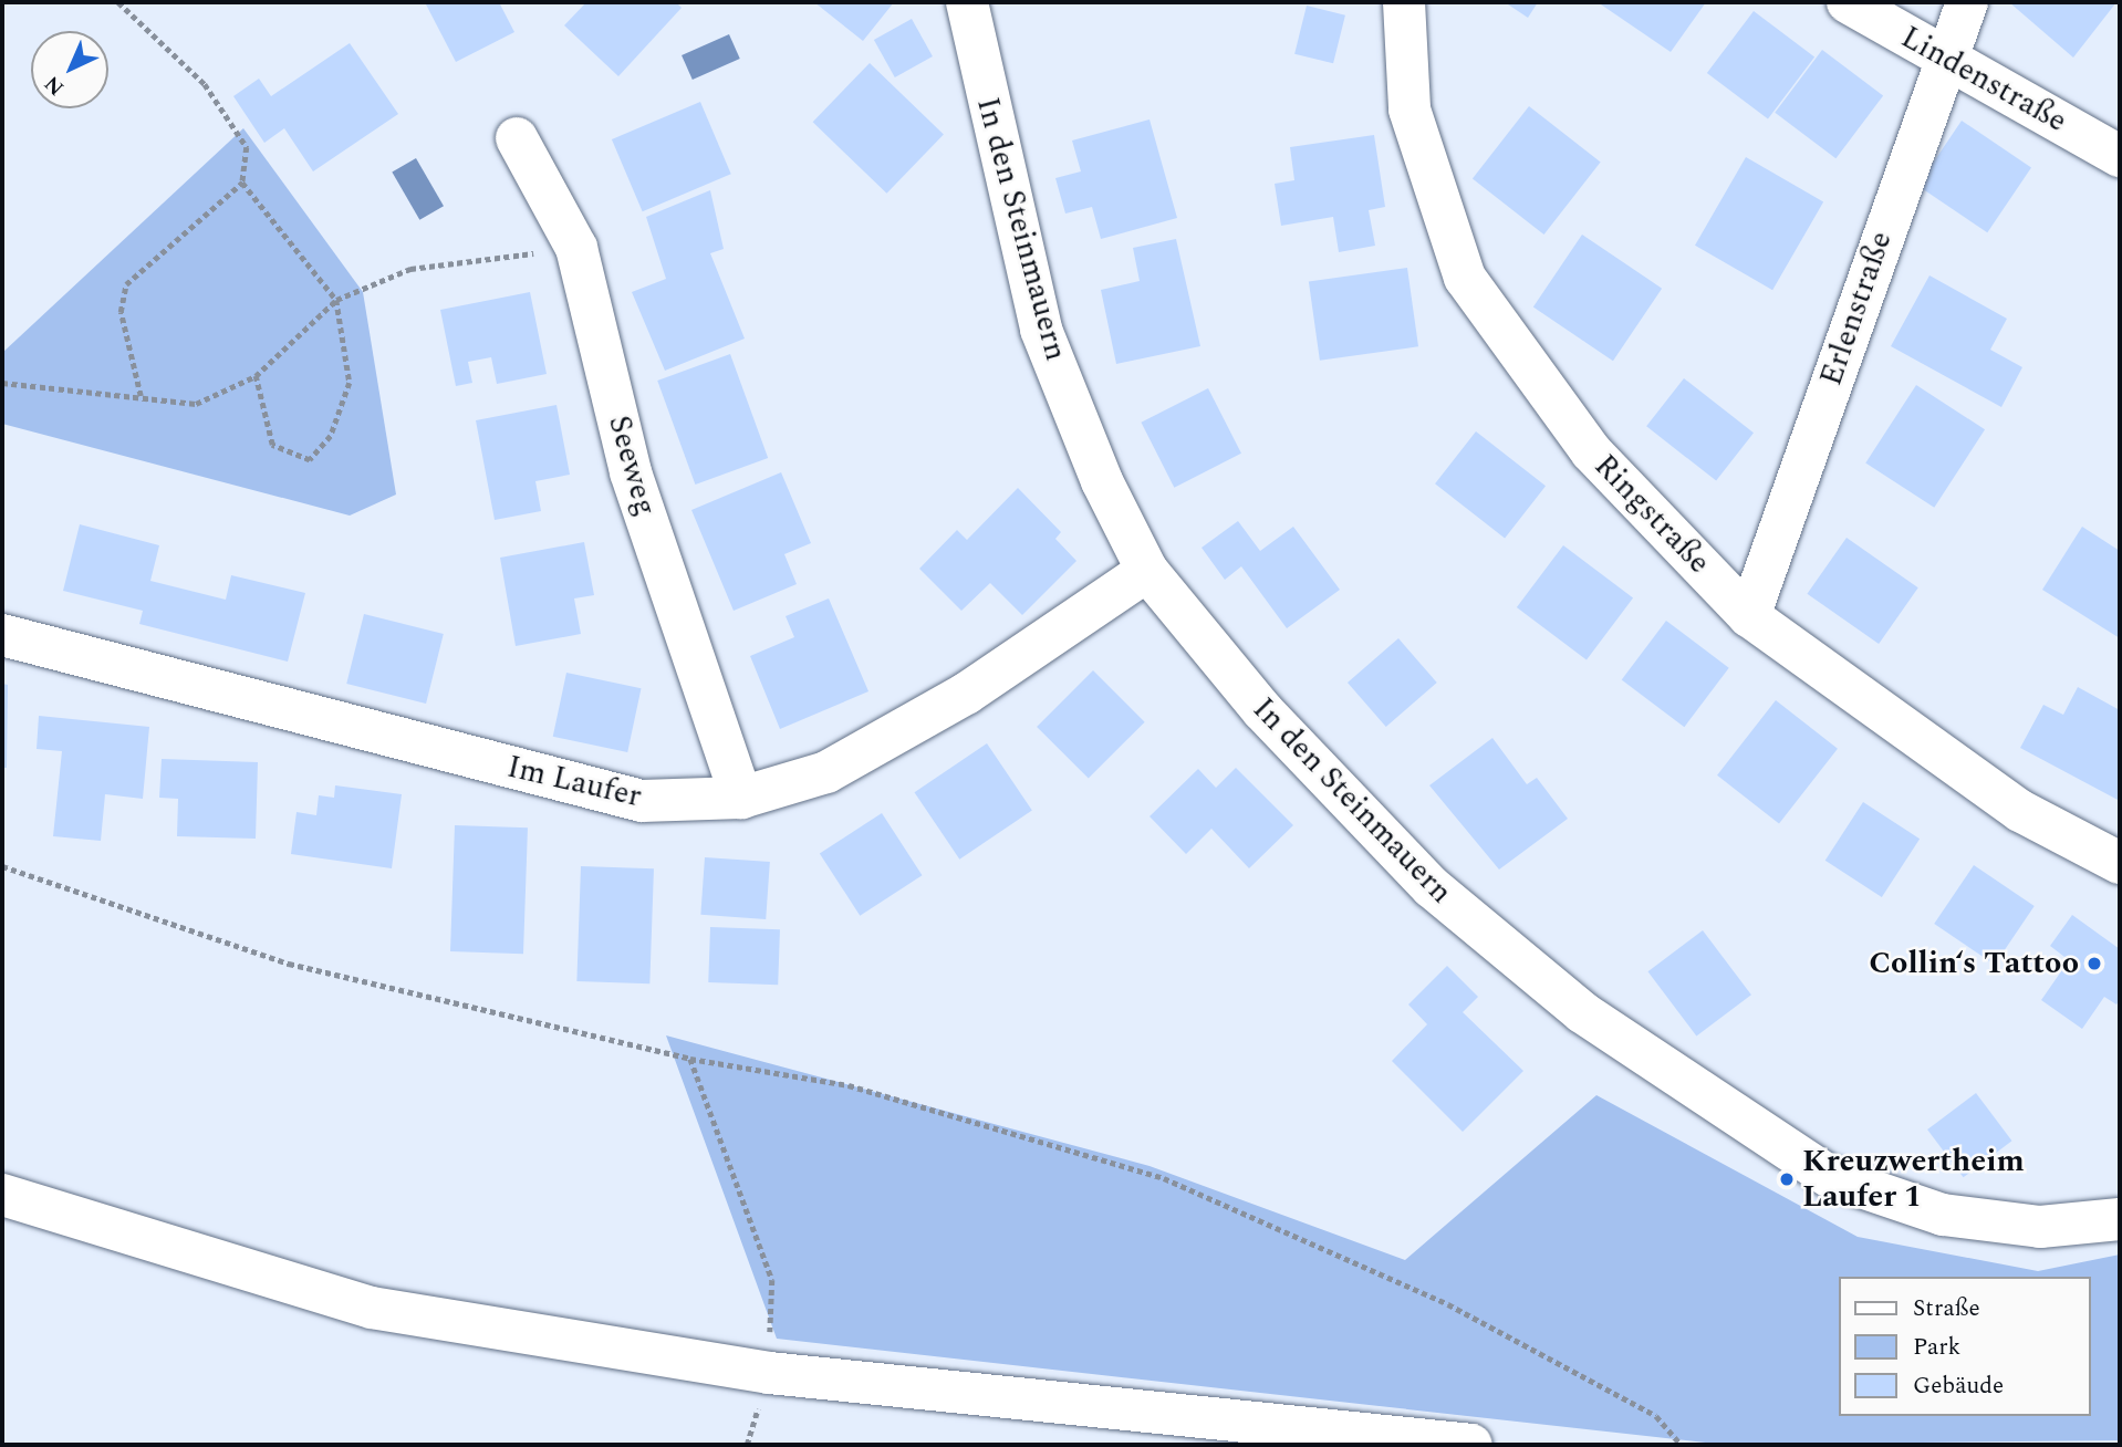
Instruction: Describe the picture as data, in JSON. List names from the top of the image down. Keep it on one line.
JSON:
{"streets":{"street":["Lindenstraße","In den Steinmauern","Erlenstraße","Seeweg","Ringstraße","Im Laufer"]},"crossings":[["Lindenstraße","Erlenstraße"],["In den Steinmauern","Im Laufer"],["Erlenstraße","Ringstraße"],["Seeweg","Im Laufer"]],"places":["Collin‘s Tattoo","Kreuzwertheim Laufer 1"],"legend":["Straße","Park","Gebäude"],"north":"bottom left"}
